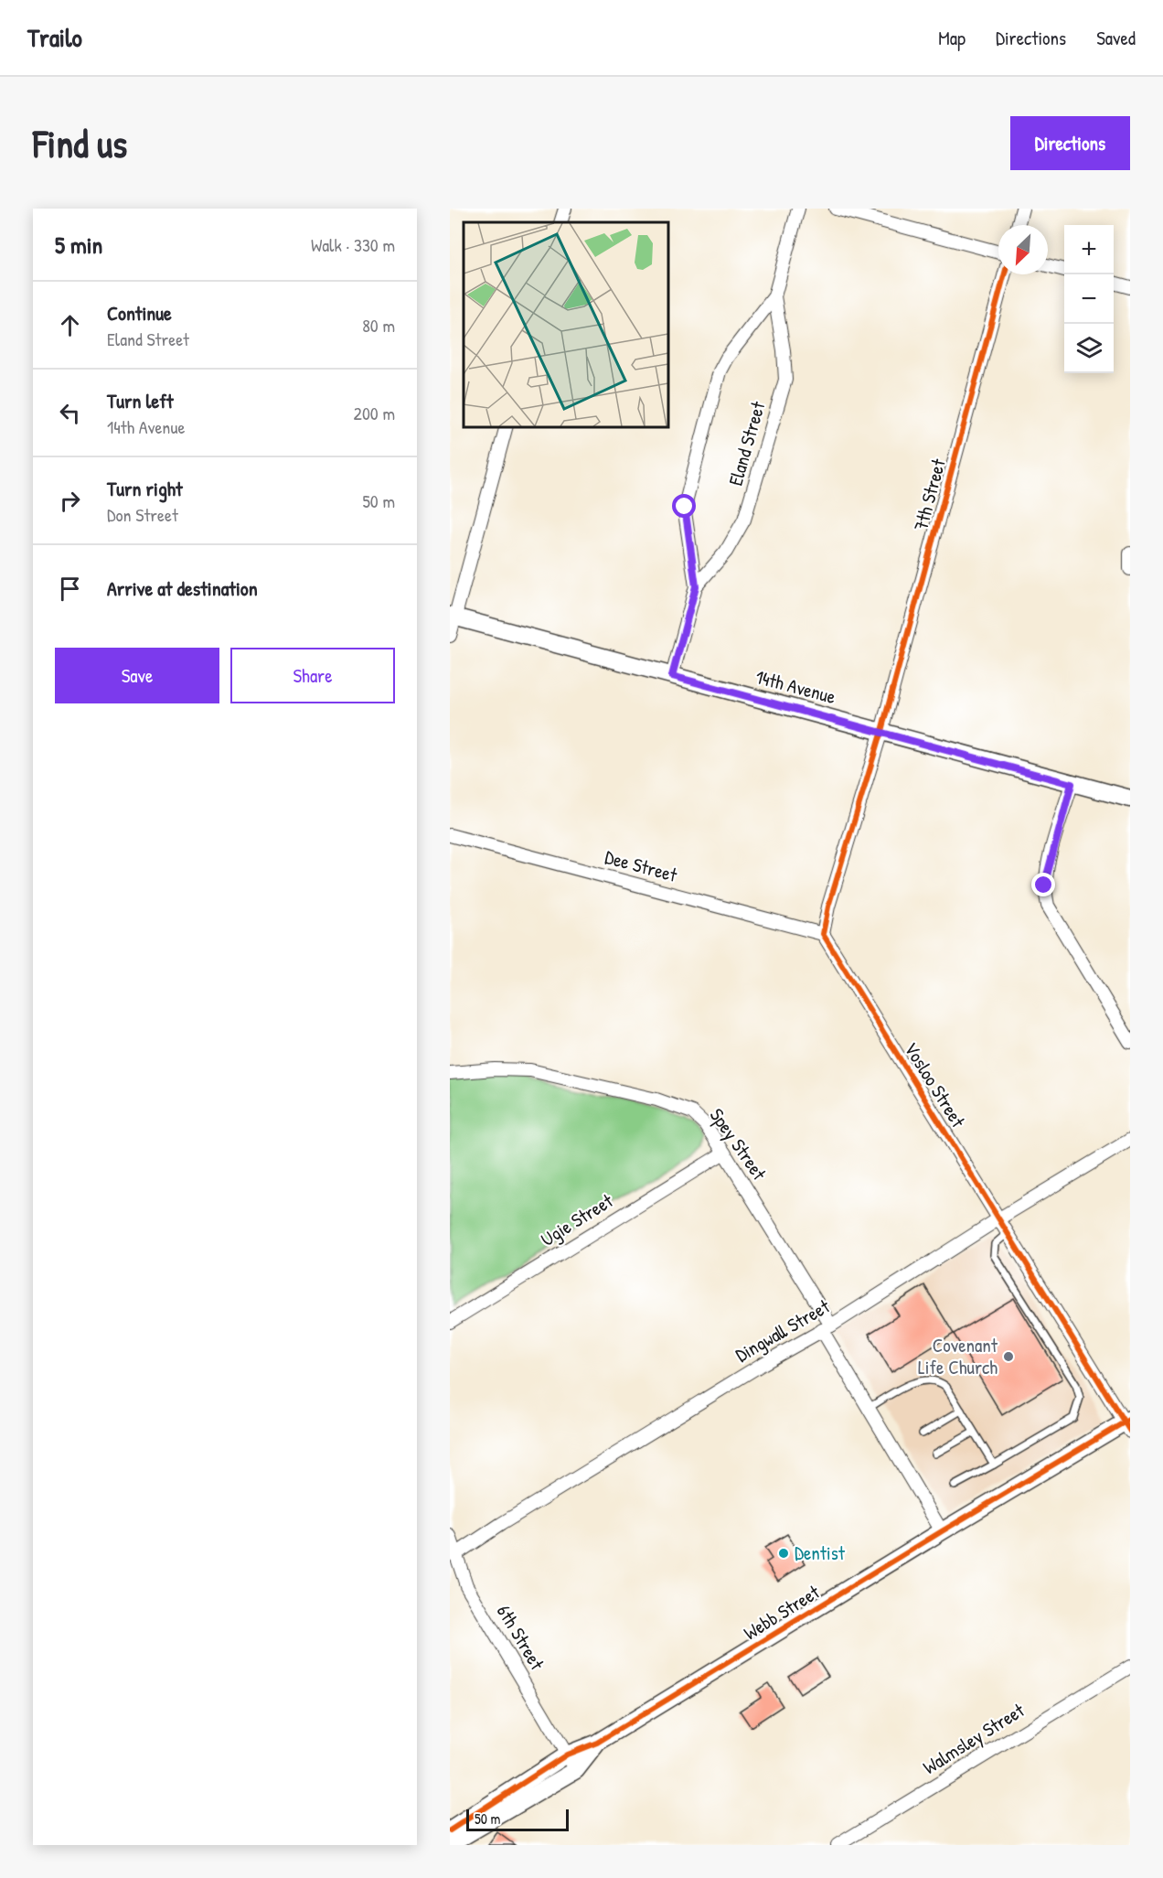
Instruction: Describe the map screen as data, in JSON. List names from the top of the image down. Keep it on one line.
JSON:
{"streets":{"street":["Eland Street","7th Street","14th Avenue","Dee Street","Vosloo Street","Spey Street","Ugie Street","Dingwall Street","Webb Street","6th Street","Walmsley Street"]},"crossings":[["Eland Street","14th Avenue"],["7th Street","14th Avenue"],["Dee Street","Vosloo Street"],["Vosloo Street","Dingwall Street"],["Vosloo Street","Webb Street"],["Spey Street","Ugie Street"],["Spey Street","Dingwall Street"],["Spey Street","Webb Street"],["Dingwall Street","6th Street"],["Webb Street","6th Street"]],"places":["Covenant Life Church","Dentist"],"scale_bar":"50 m","north":"bottom left","page":{"header":"Trailo","nav":["Map","Directions","Saved"],"buttons":["Directions",["Save","Share"]],"title":"Find us","heading":["5 min","Walk · 330 m"],"map_buttons":["+","−"],"list":[["Continue","Eland Street","80 m"],["Turn left","14th Avenue","200 m"],["Turn right","Don Street","50 m"],"Arrive at destination"],"scale":"50 m"}}
